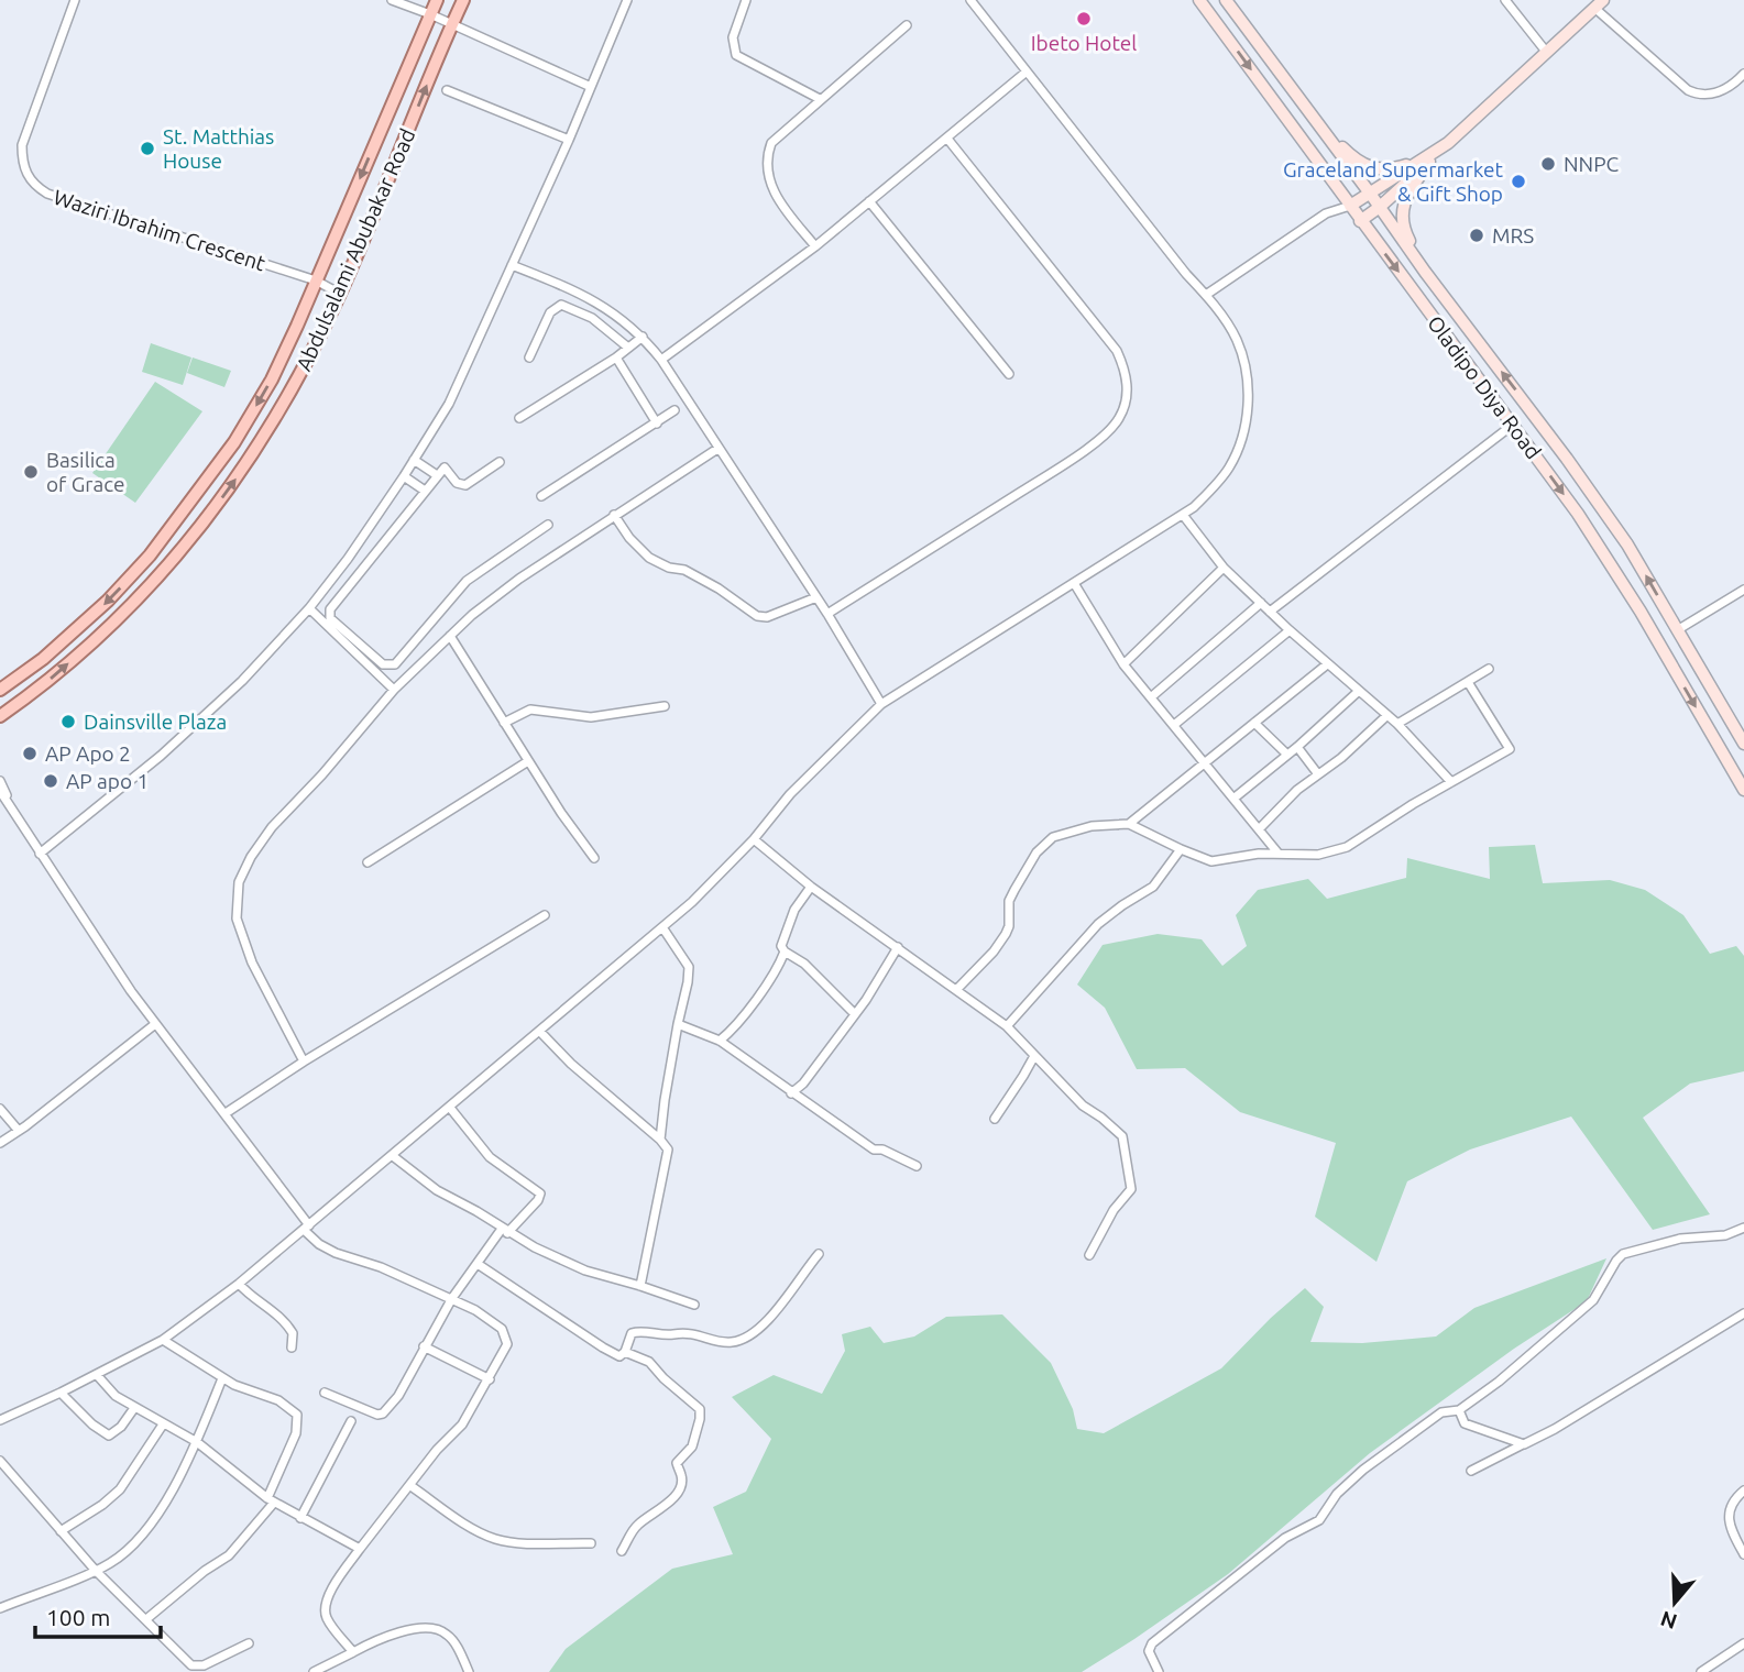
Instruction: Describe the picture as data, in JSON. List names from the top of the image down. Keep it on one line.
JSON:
{"streets":{"main road":["Abdulsalami Abubakar Road","Oladipo Diya Road"],"street":["Waziri Ibrahim Crescent"]},"crossings":[["Waziri Ibrahim Crescent","Abdulsalami Abubakar Road"]],"places":["Ibeto Hotel","St. Matthias House","NNPC","Graceland Supermarket & Gift Shop","MRS","Basilica of Grace","Dainsville Plaza","AP Apo 2","AP apo 1"],"scale_bar":"100 m","north":"bottom"}
